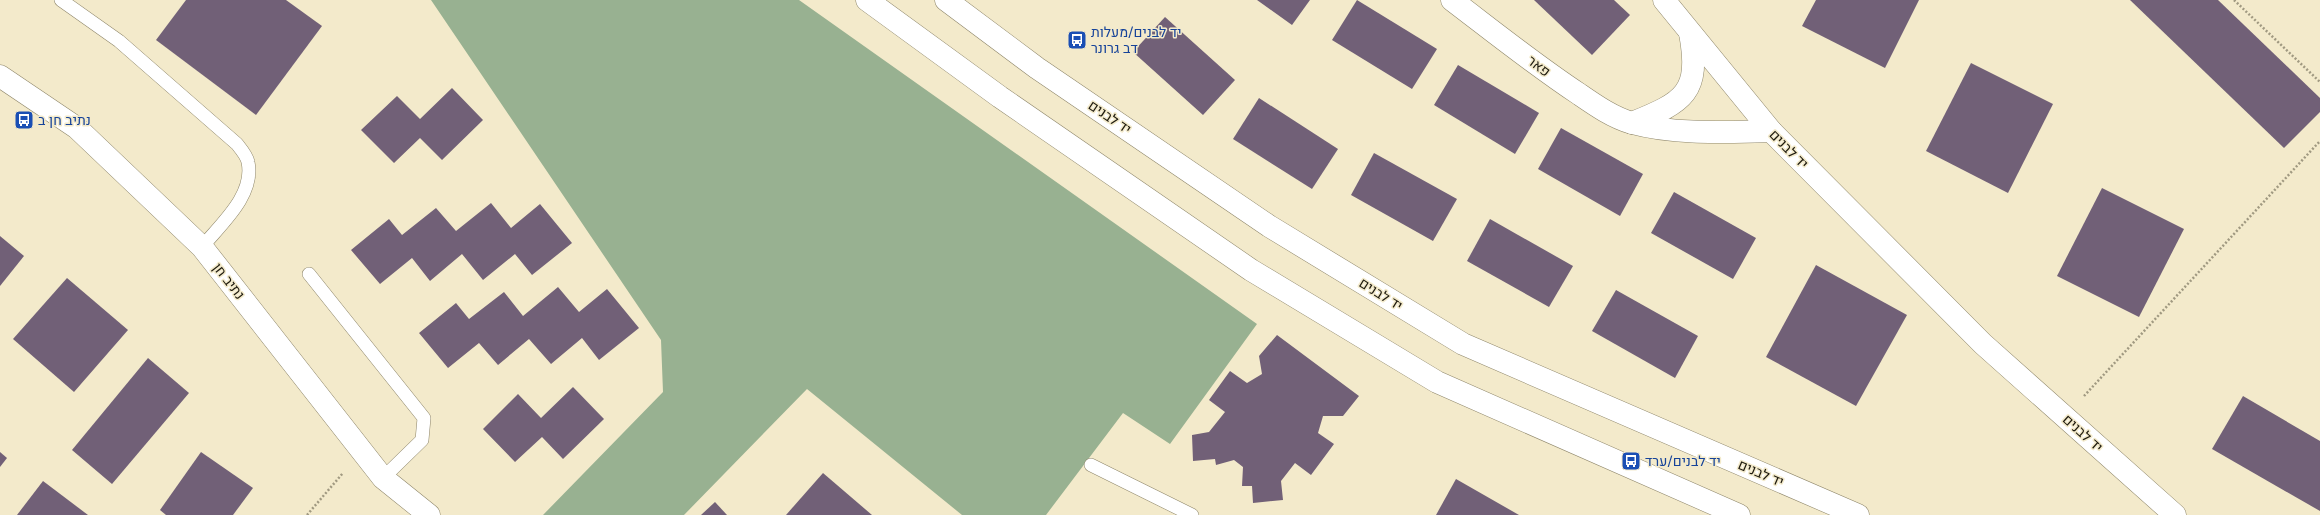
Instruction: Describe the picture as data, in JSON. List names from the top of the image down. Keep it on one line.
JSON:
{"streets":{"street":["פאר","יד לבנים","נתיב חן"]},"crossings":[["פאר","יד לבנים"]],"places":{"bus stop":["יד לבנים/מעלות דב גרונר","נתיב חן ב","יד לבנים/ערד"]}}
